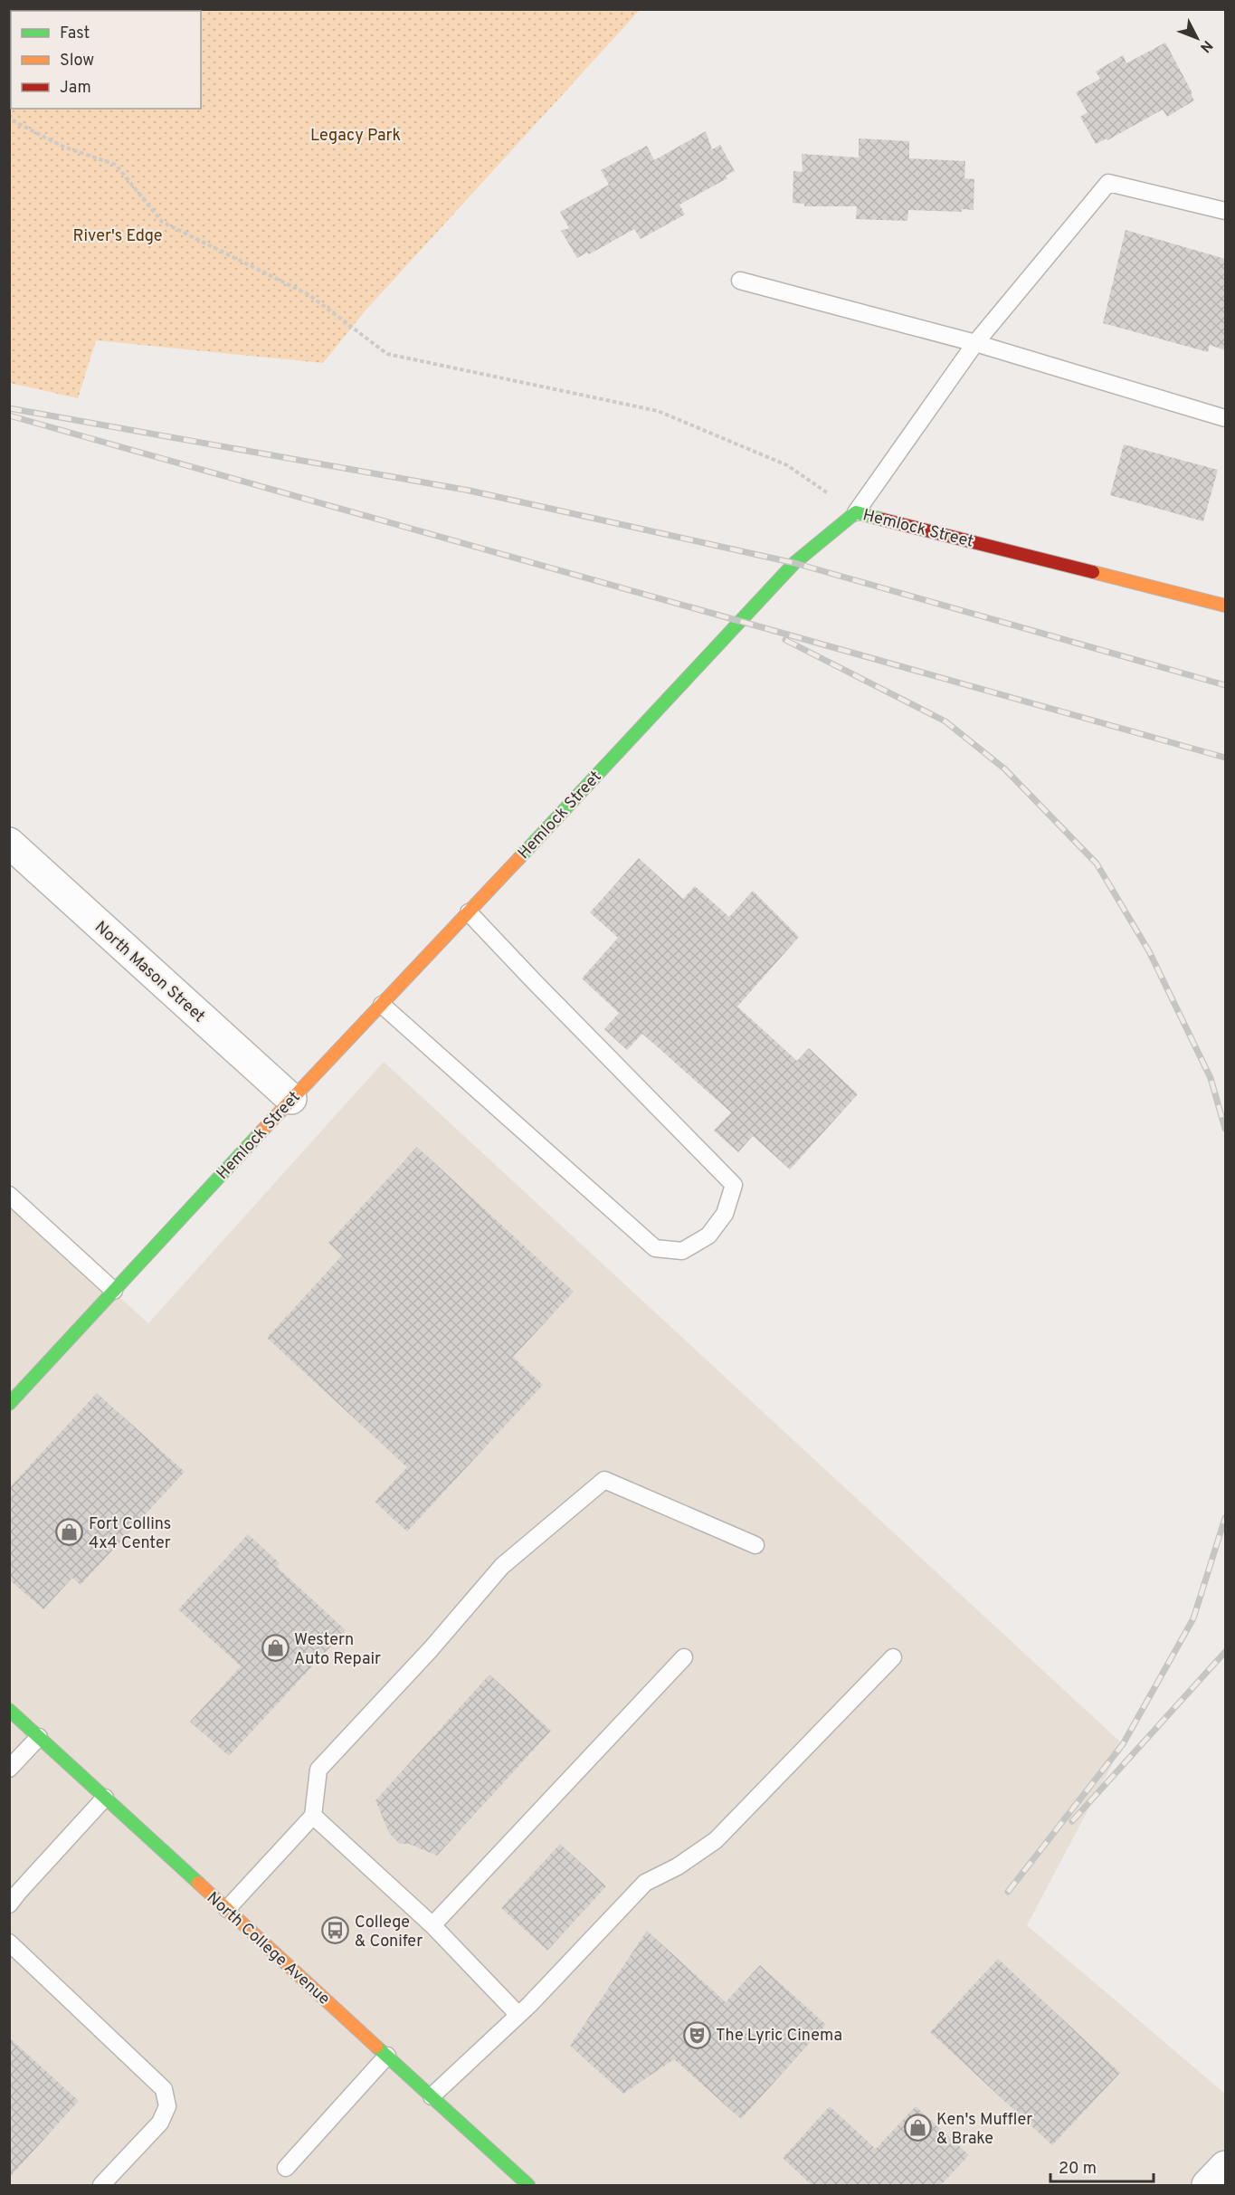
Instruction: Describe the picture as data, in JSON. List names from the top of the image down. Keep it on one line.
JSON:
{"streets":{"main road":["Hemlock Street","North College Avenue"],"street":["North Mason Street"]},"crossings":[["Hemlock Street","North Mason Street"]],"parks":["Legacy Park","River's Edge"],"places":{"shop":["Fort Collins 4x4 Center","Western Auto Repair","Ken's Muffler & Brake"],"bus stop":["College & Conifer"],"theatre":["The Lyric Cinema"]},"legend":["Fast","Slow","Jam"],"scale_bar":"20 m","north":"bottom right"}
